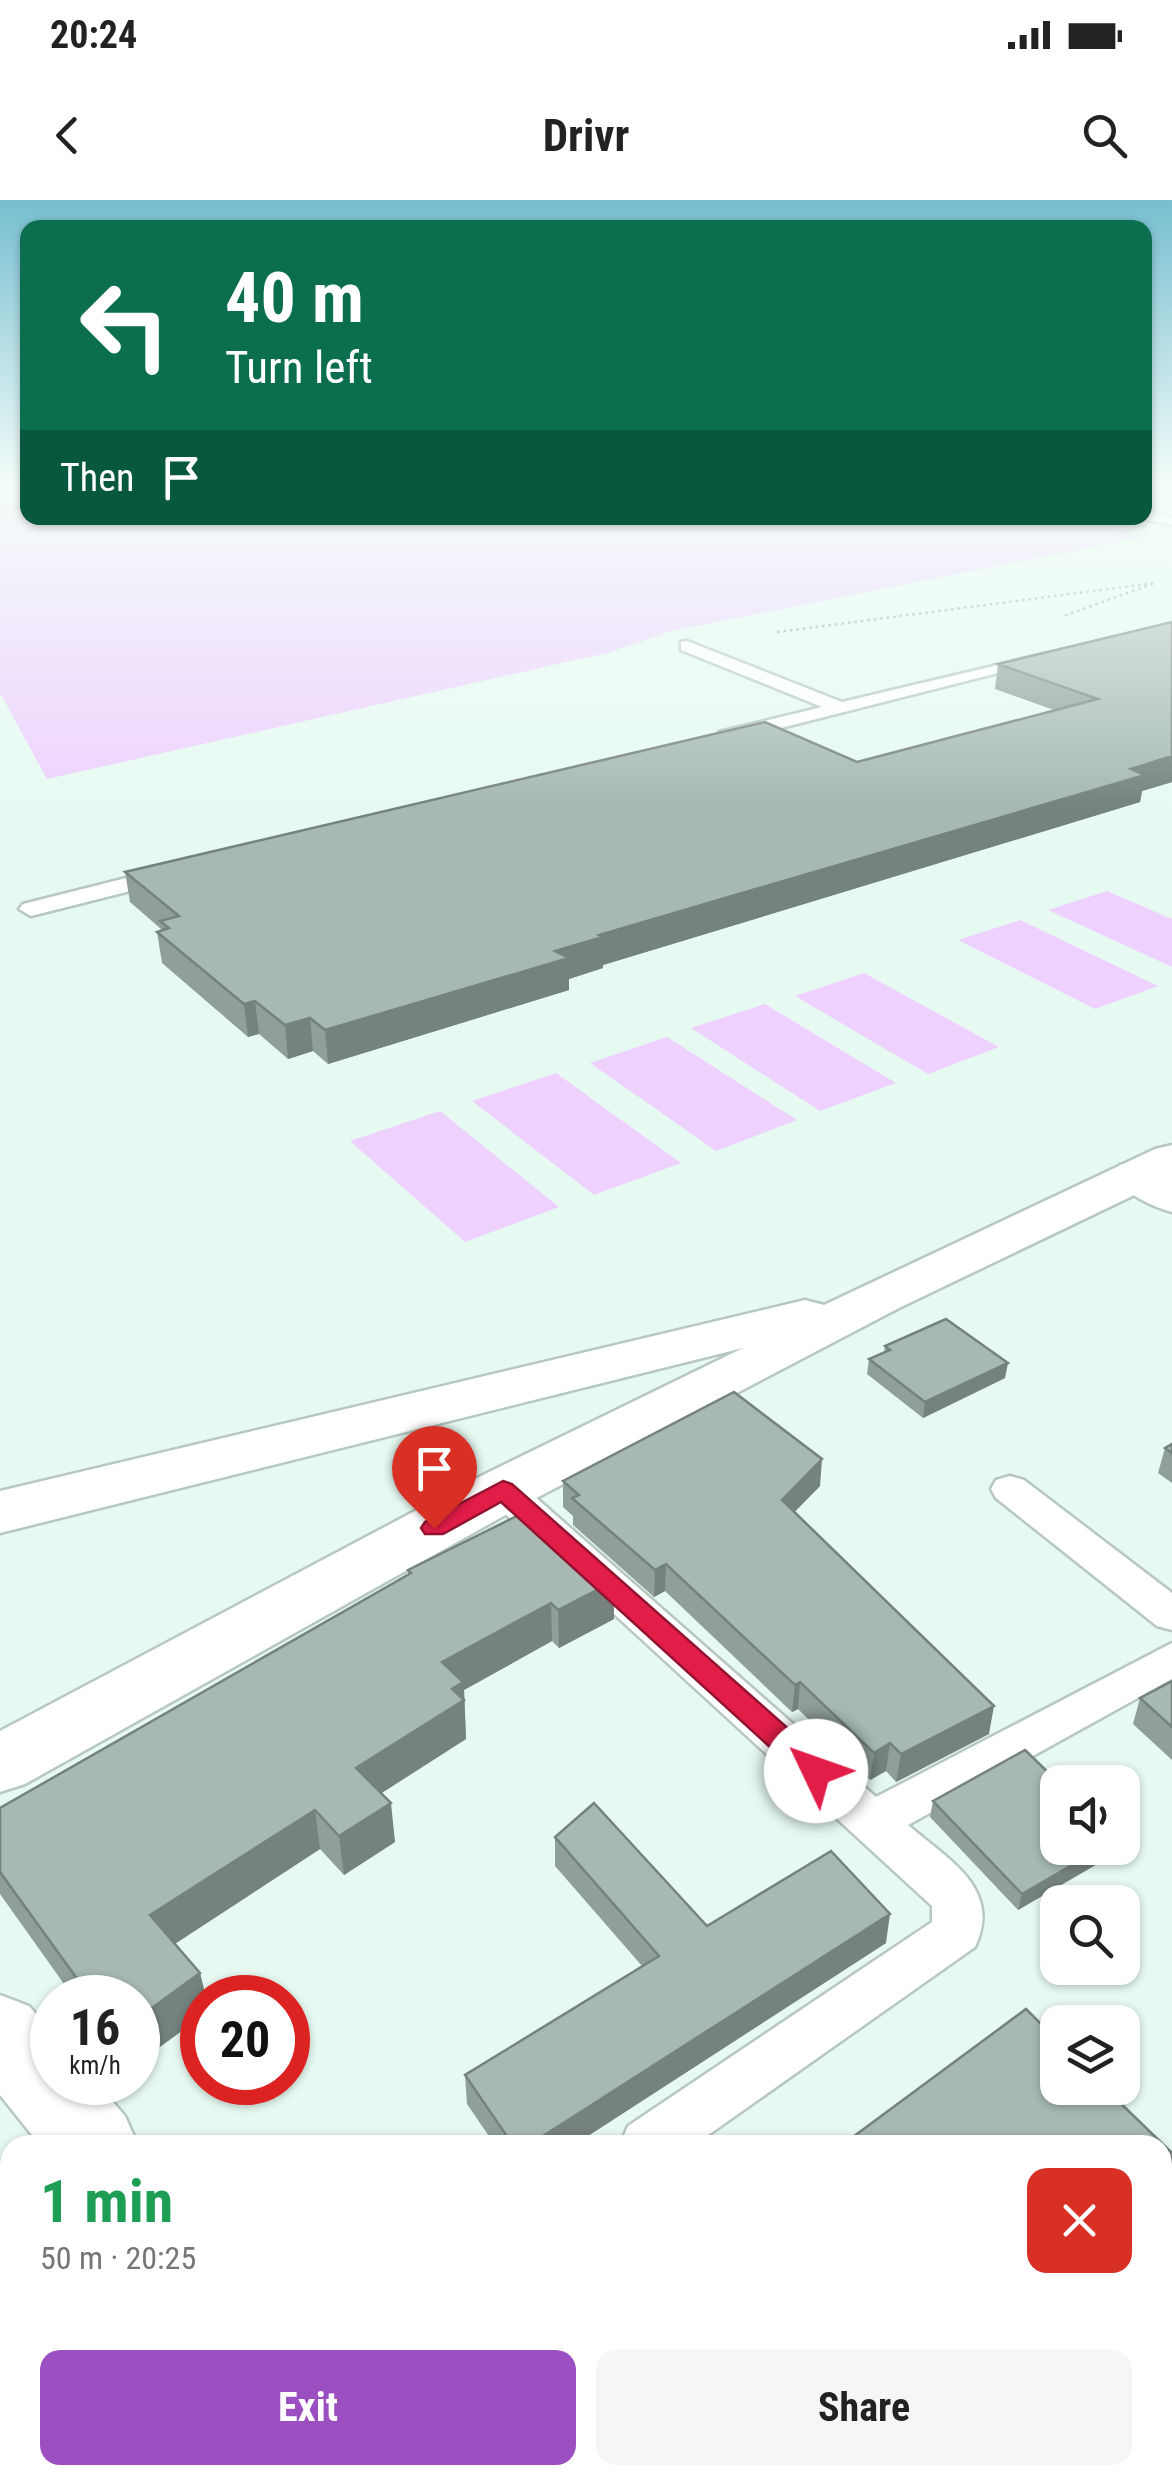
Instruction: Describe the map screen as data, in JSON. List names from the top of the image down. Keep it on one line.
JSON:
{"page":{"status":"20:24","header":"Drivr","turn":["40 m","Turn left"],"then":"Then","speed":"16 km/h","limit":"20","heading":["1 min","50 m · 20:25"],"buttons":["Exit","Share"]}}
